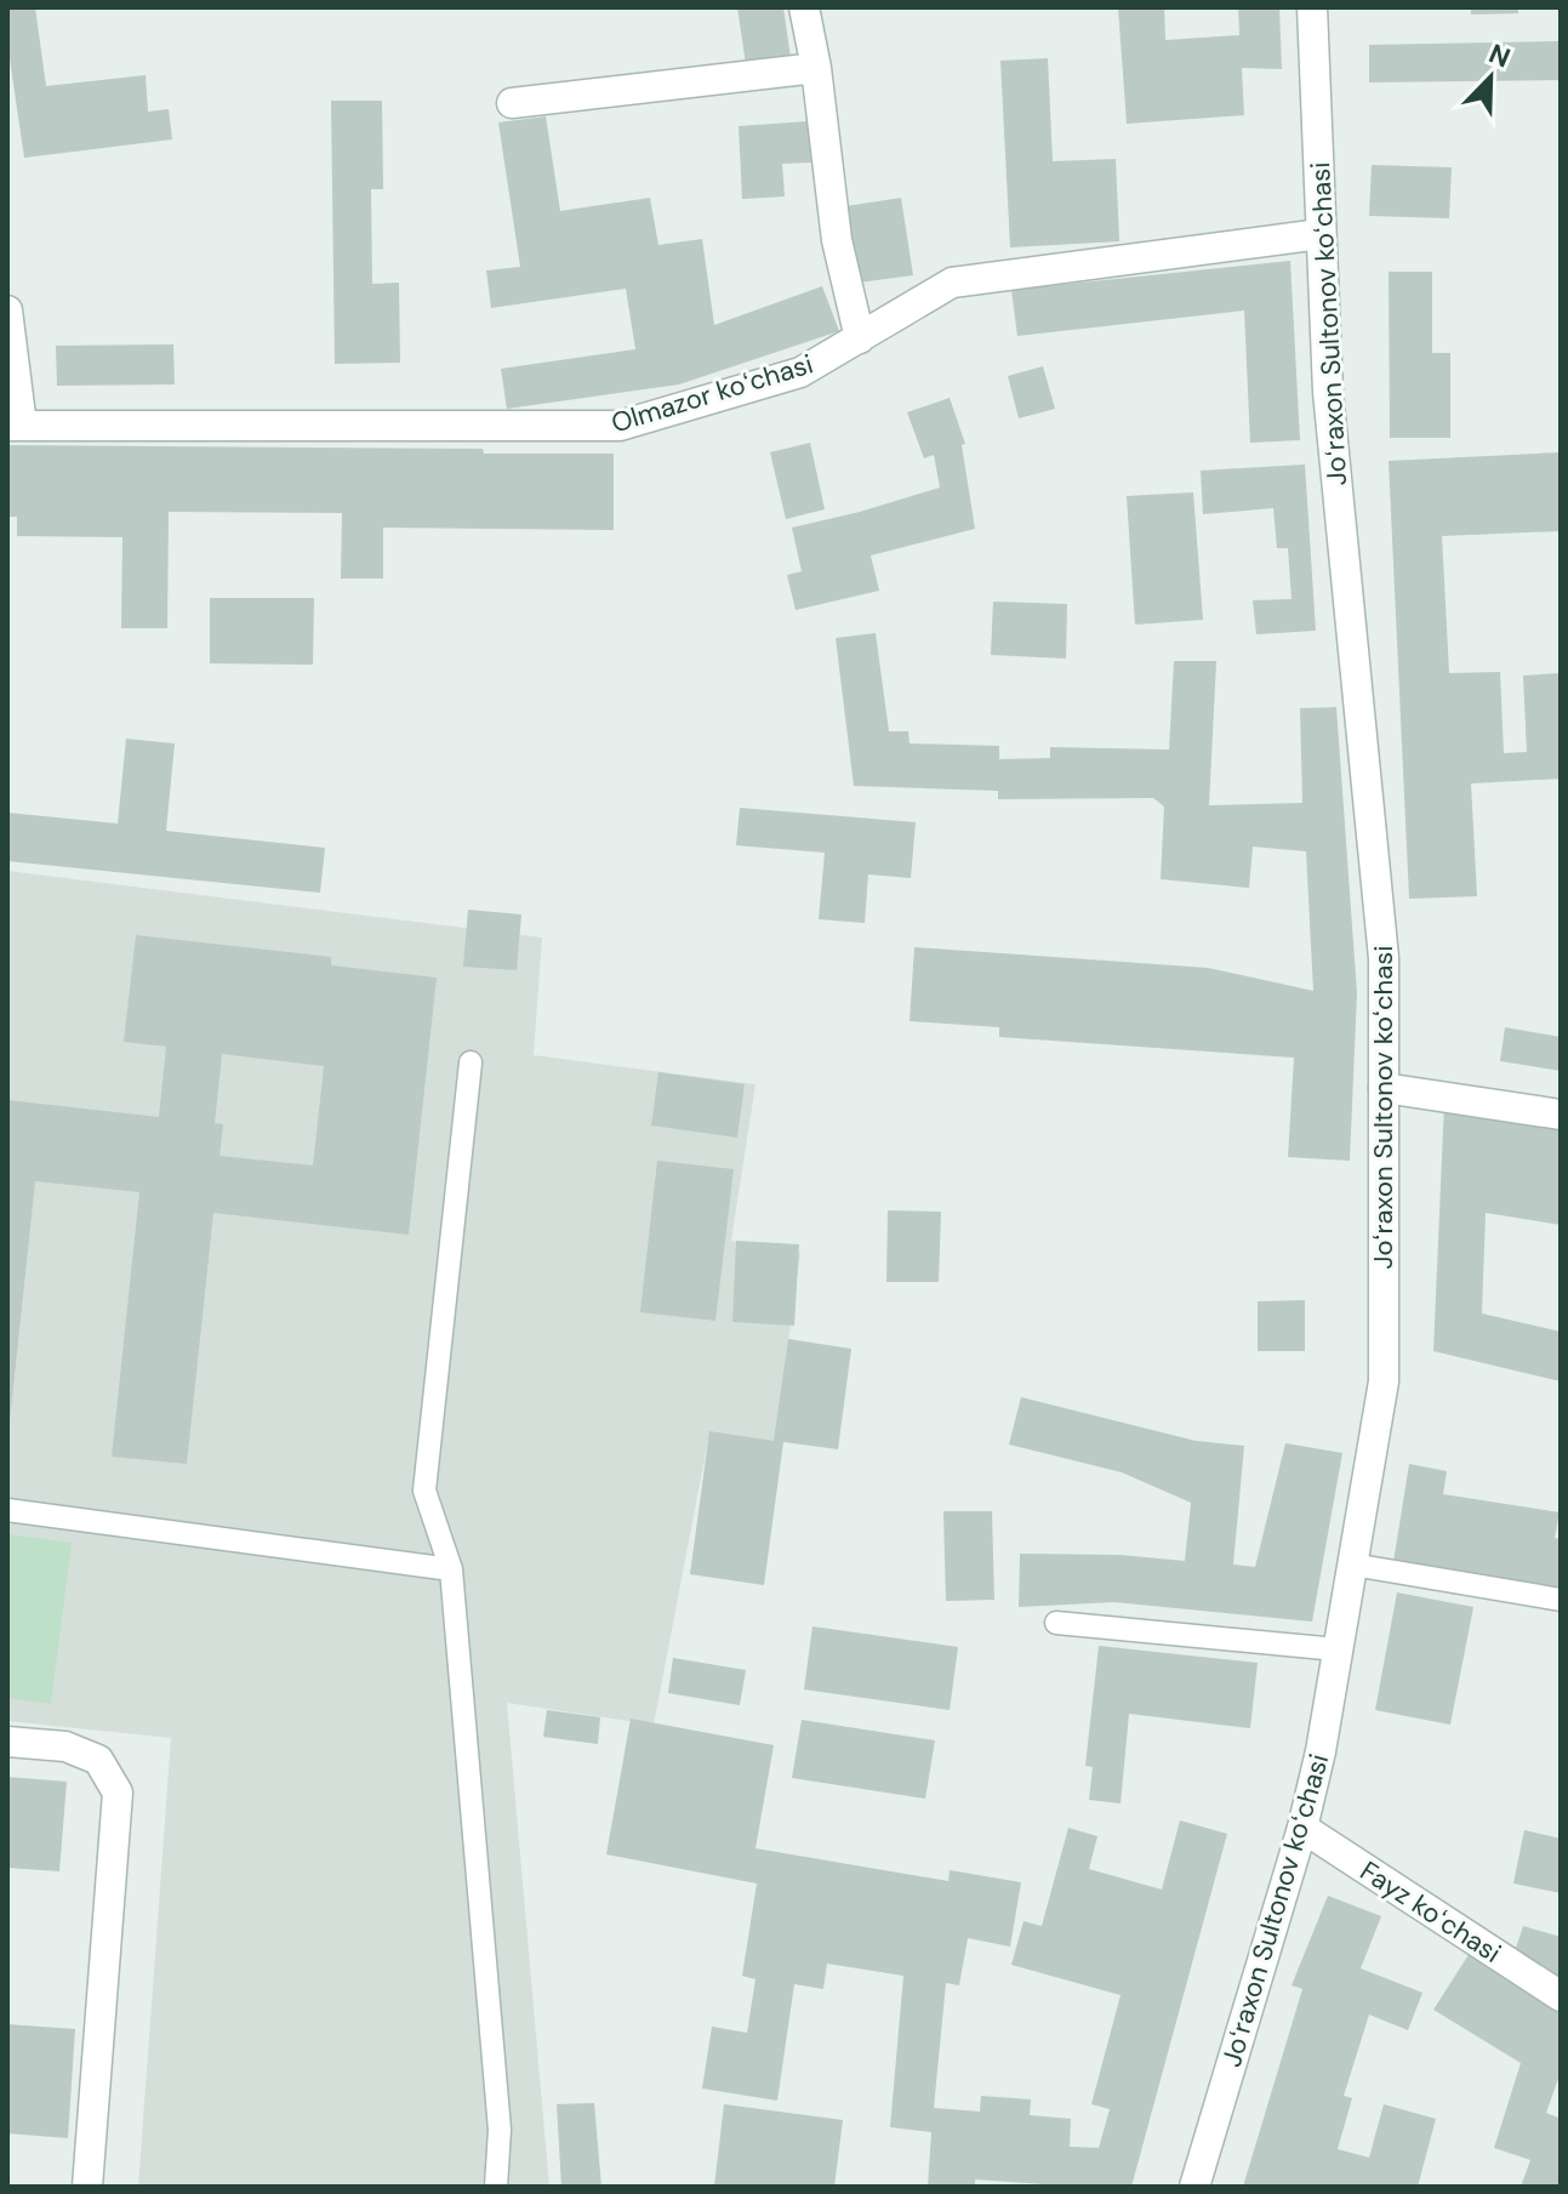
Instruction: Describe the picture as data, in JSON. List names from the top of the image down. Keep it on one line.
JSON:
{"streets":{"street":["Joʻraxon Sultonov koʻchasi","Olmazor koʻchasi","Fayz koʻchasi"]},"crossings":[["Joʻraxon Sultonov koʻchasi","Olmazor koʻchasi"],["Joʻraxon Sultonov koʻchasi","Fayz koʻchasi"]],"north":"top right"}
